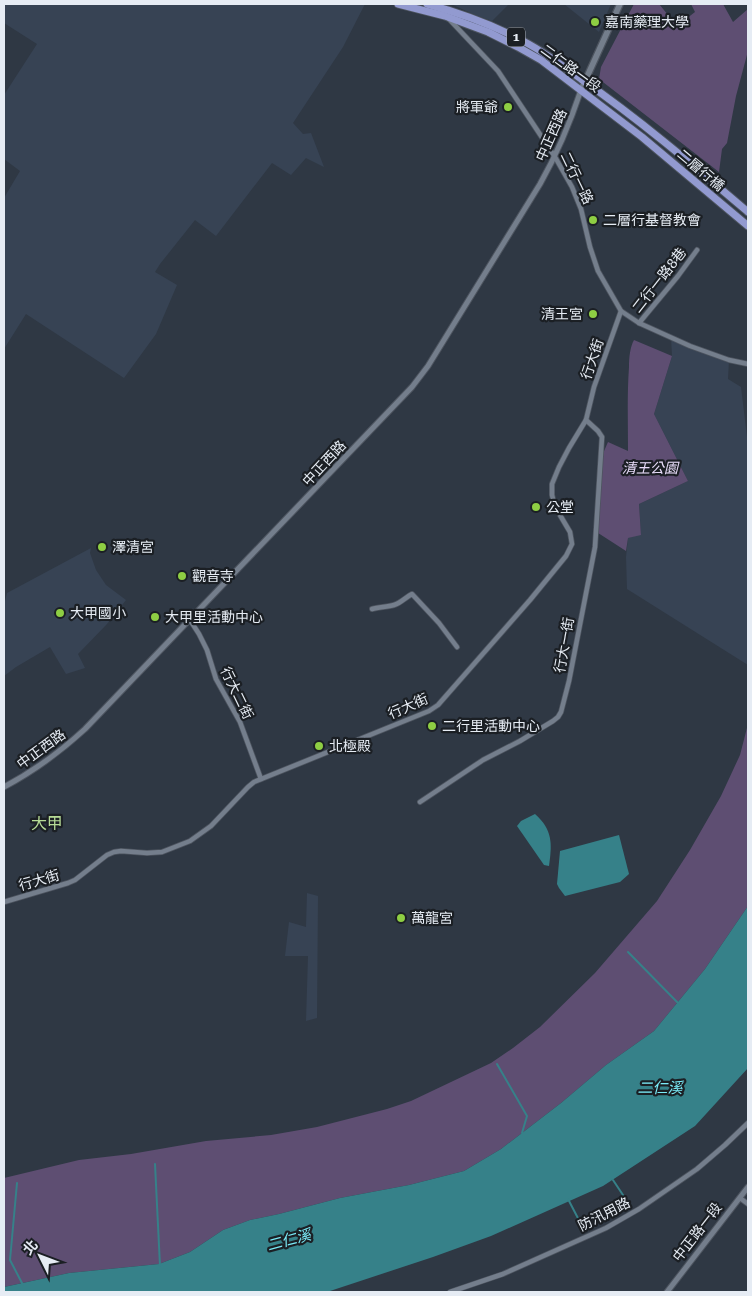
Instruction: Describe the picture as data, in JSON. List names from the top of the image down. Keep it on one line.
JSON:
{"streets":{"main road":["1","二仁路一段","二層行橋"],"street":["中正西路","二行一路","二行一路8巷","行大街","行大一街","行大二街","防汛用路","中正路一段"]},"crossings":[["二仁路一段","中正西路"],["二仁路一段","二層行橋"],["二仁路一段","二行一路"],["中正西路","二行一路"],["中正西路","行大二街"],["二行一路","二行一路8巷"],["二行一路","行大街"],["行大街","行大一街"],["行大街","行大二街"]],"districts":["大甲"],"water":["二仁溪"],"parks":["清王公園"],"places":["嘉南藥理大學","將軍爺","二層行基督教會","清王宮","公堂","澤清宮","觀音寺","大甲國小","大甲里活動中心","二行里活動中心","北極殿","萬龍宮"],"north":"top left"}
